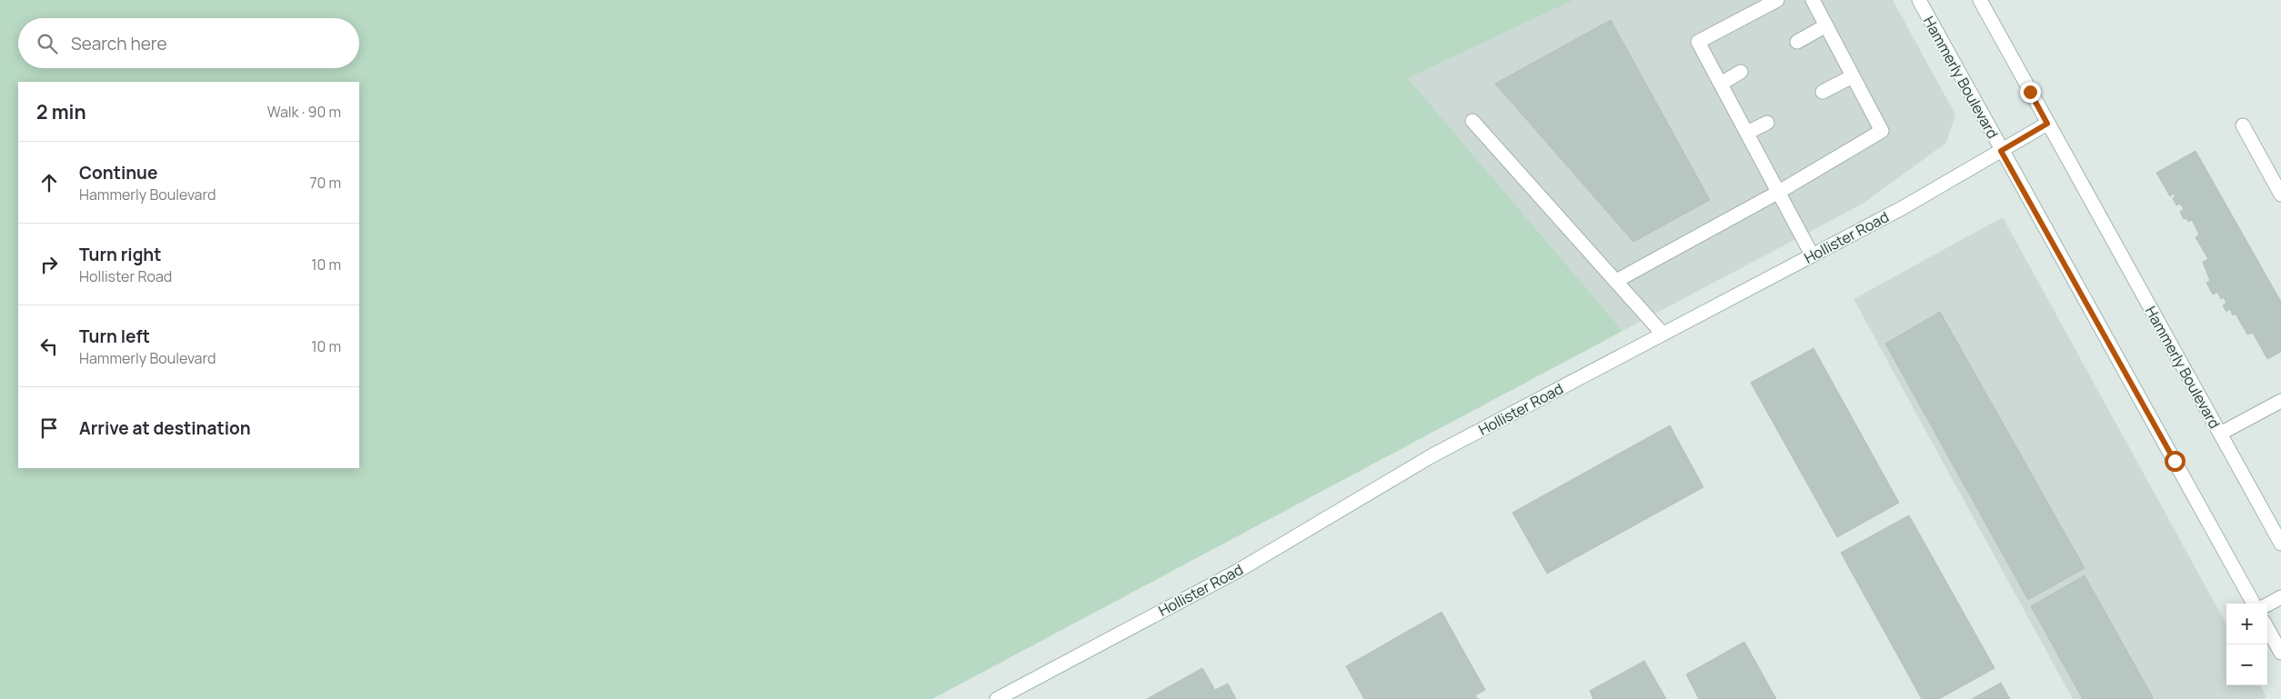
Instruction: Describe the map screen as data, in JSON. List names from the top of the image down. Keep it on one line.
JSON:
{"streets":{"main road":["Hammerly Boulevard","Hollister Road"]},"crossings":[["Hammerly Boulevard","Hollister Road"]],"page":{"search":"Search here","heading":["2 min","Walk · 90 m"],"list":[["Continue","Hammerly Boulevard","70 m"],["Turn right","Hollister Road","10 m"],["Turn left","Hammerly Boulevard","10 m"],"Arrive at destination"],"map_buttons":["+","−"]}}
